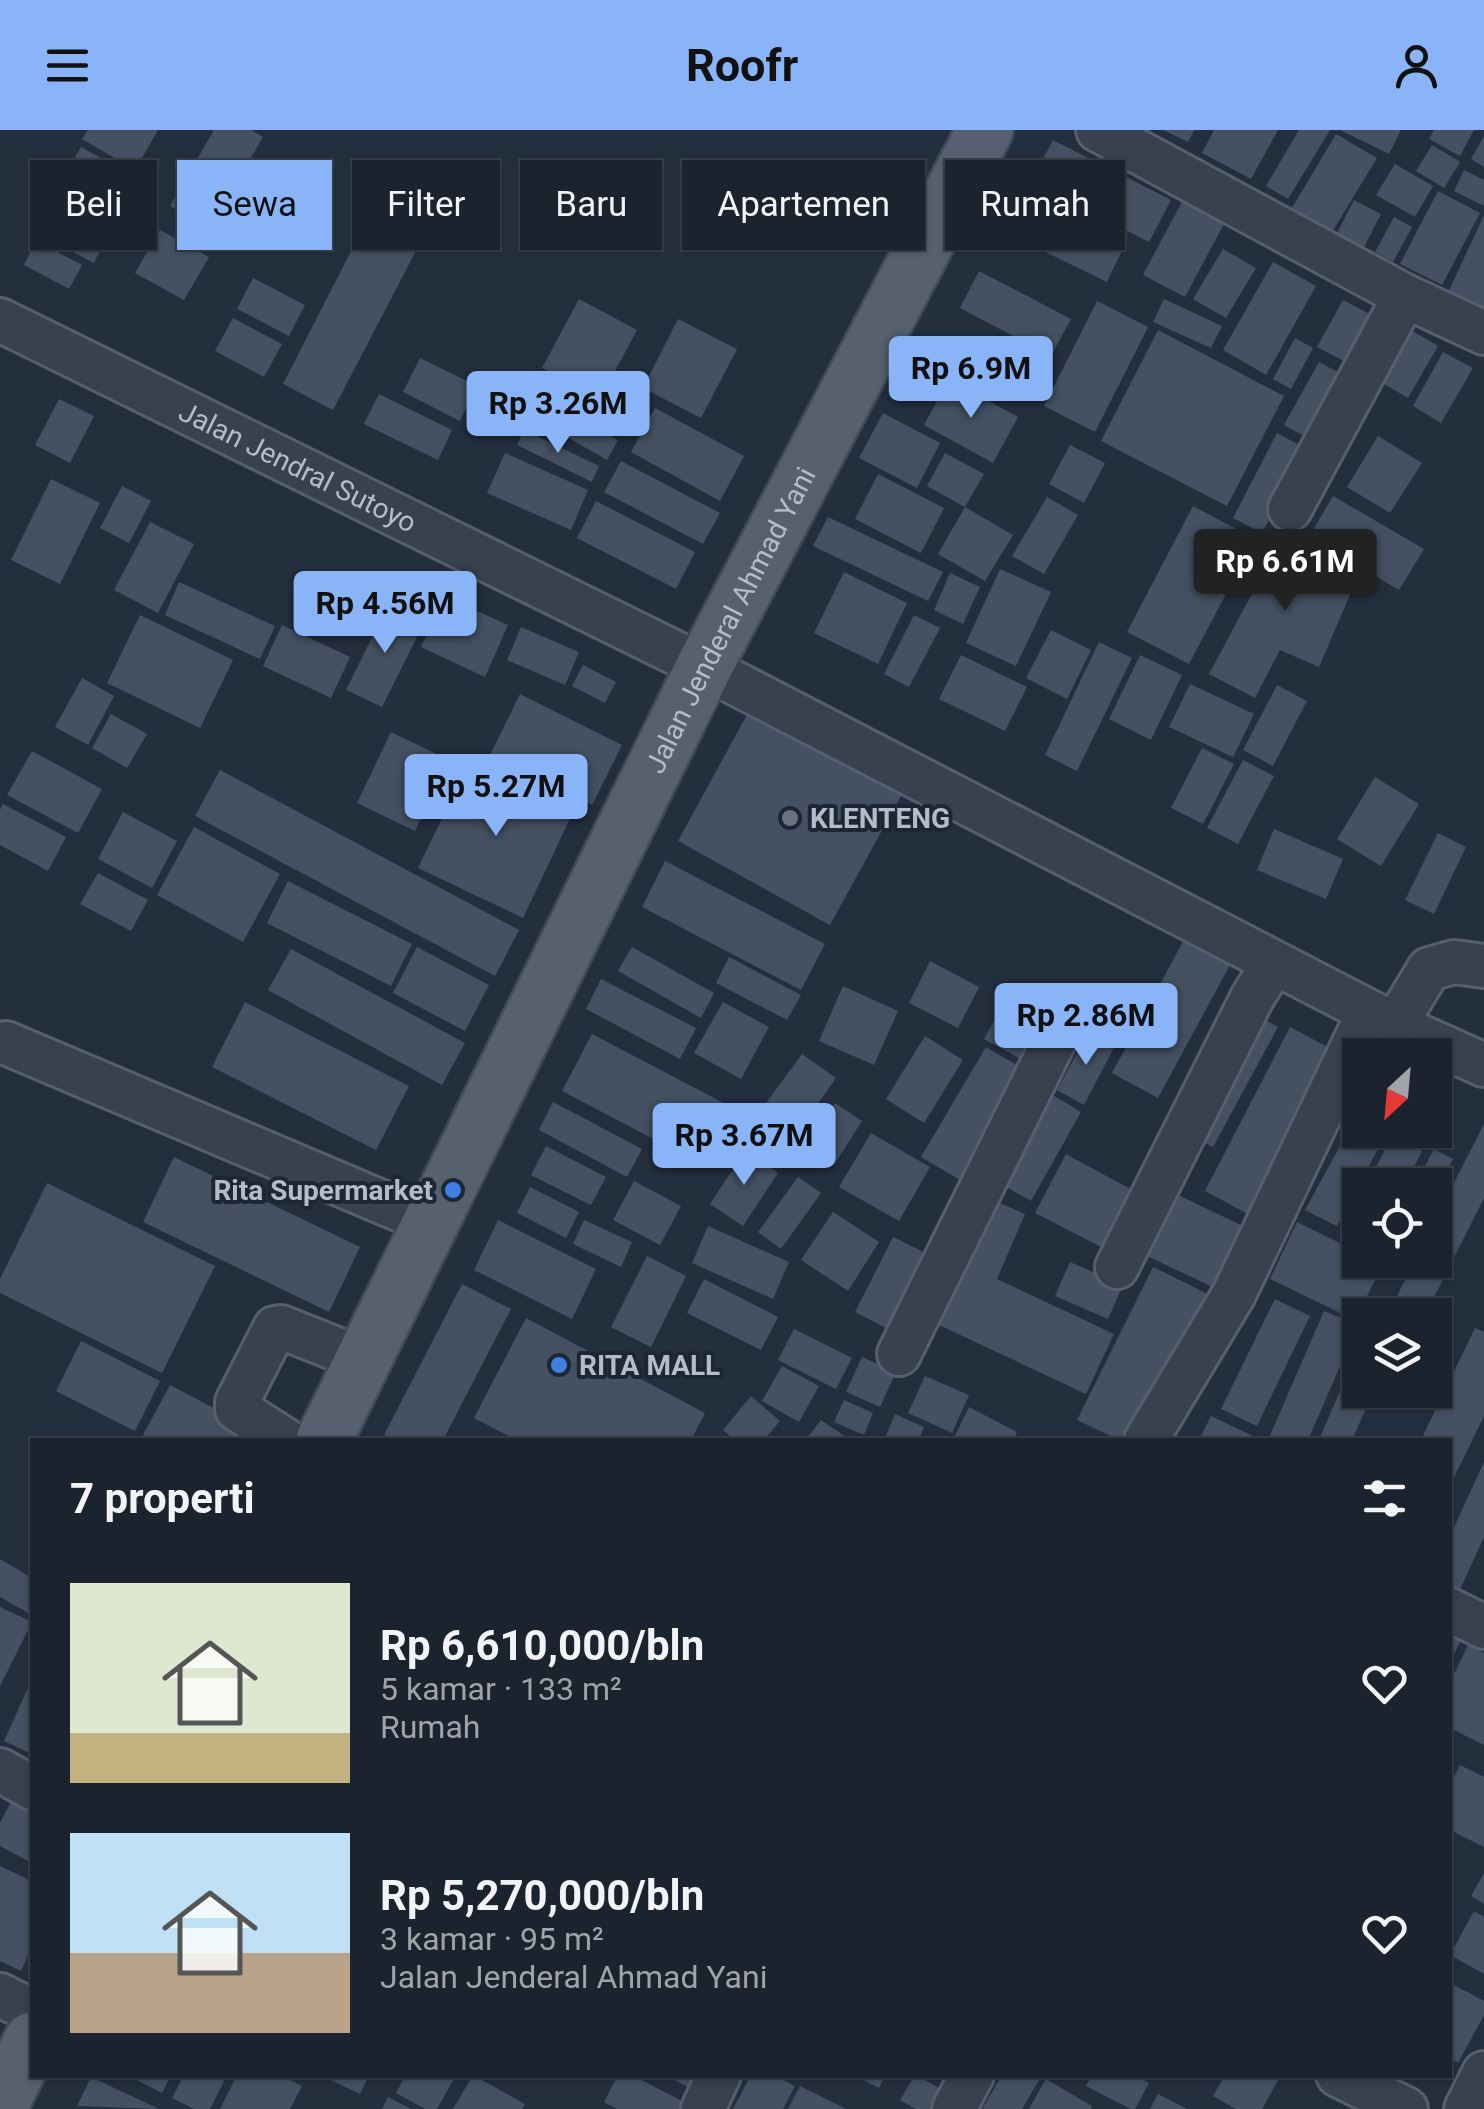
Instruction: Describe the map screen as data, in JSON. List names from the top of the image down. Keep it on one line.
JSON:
{"streets":{"main road":["Jalan Jenderal Ahmad Yani"],"street":["Jalan Jendral Sutoyo"]},"crossings":[["Jalan Jendral Sutoyo","Jalan Jenderal Ahmad Yani"]],"places":["KLENTENG","Rita Supermarket","RITA MALL"],"north":"bottom left","page":{"header":"Roofr","chip":["Beli","Sewa","Filter","Baru","Apartemen","Rumah"],"price":["Rp 6.9M","Rp 3.26M","Rp 6.61M","Rp 4.56M","Rp 5.27M","Rp 2.86M","Rp 3.67M"],"heading":"7 properti","list":[{"name":"Rp 6,610,000/bln","note":"5 kamar · 133 m² · Rumah"},{"name":"Rp 5,270,000/bln","note":"3 kamar · 95 m² · Jalan Jenderal Ahmad Yani"}]}}
